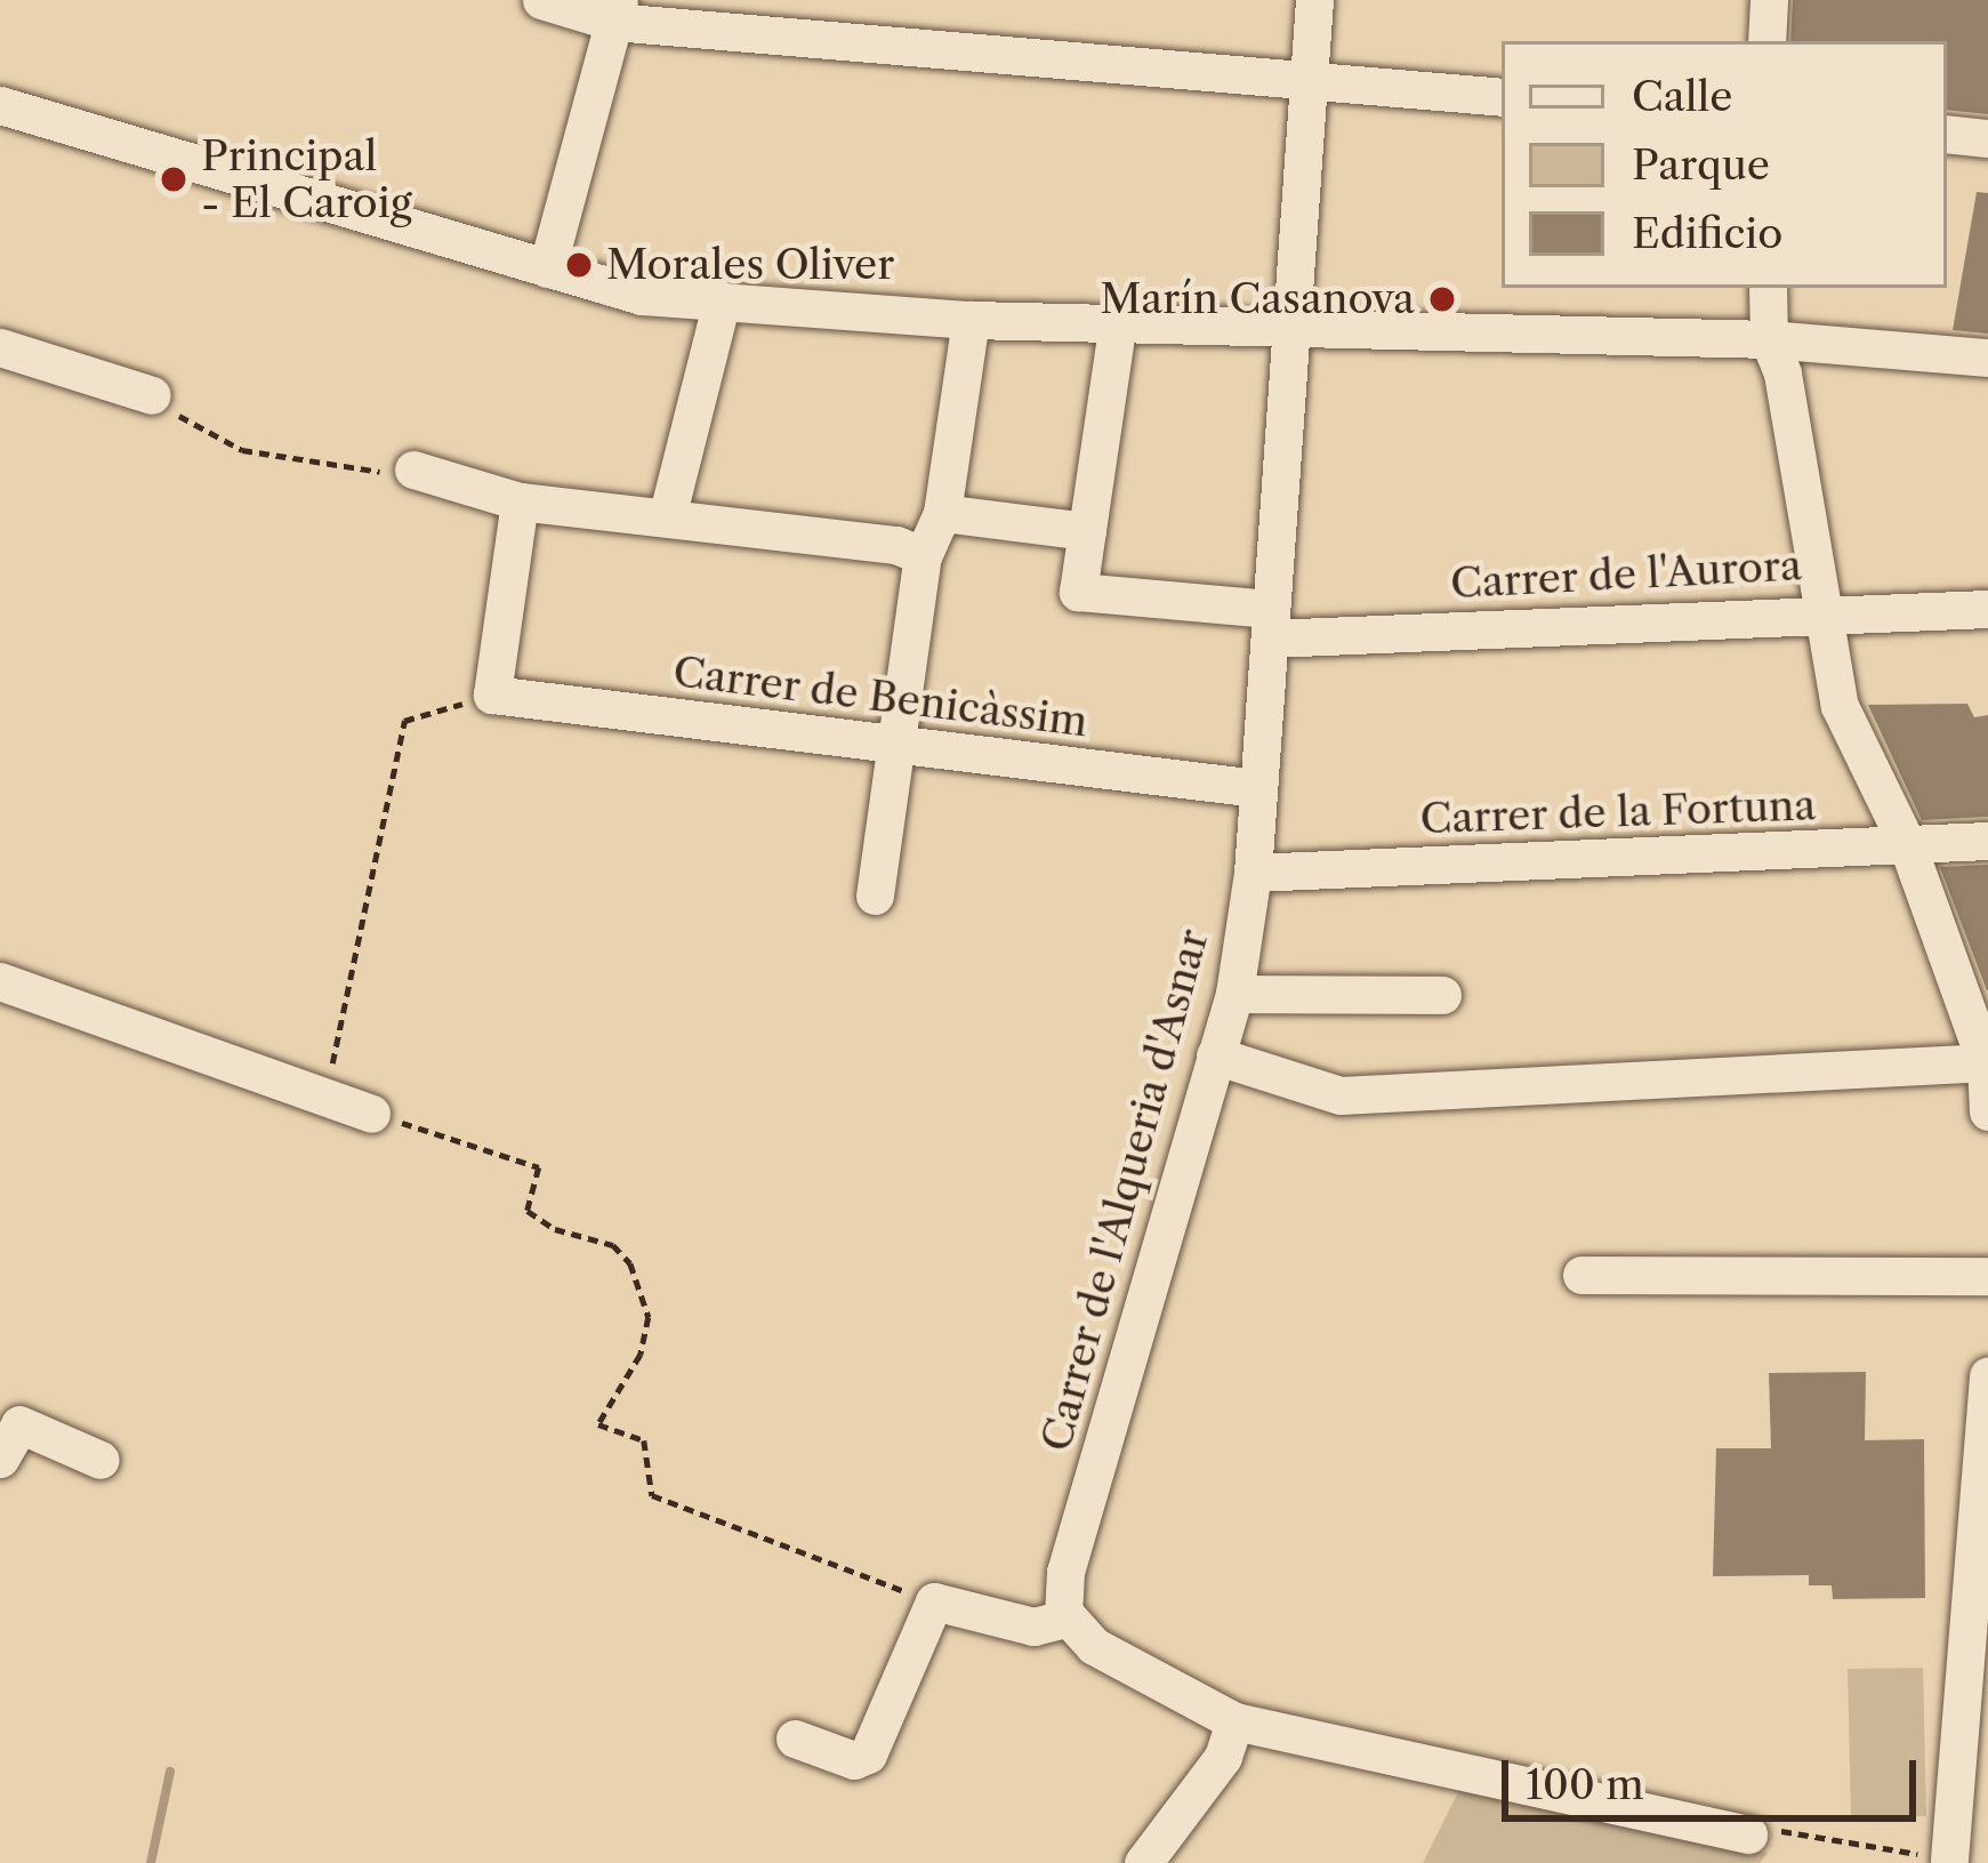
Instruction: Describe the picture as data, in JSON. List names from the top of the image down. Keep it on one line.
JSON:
{"streets":{"street":["Carrer de l'Aurora","Carrer de Benicàssim","Carrer de la Fortuna","Carrer de l'Alqueria d'Asnar"]},"crossings":[["Carrer de l'Aurora","Carrer de l'Alqueria d'Asnar"],["Carrer de Benicàssim","Carrer de l'Alqueria d'Asnar"],["Carrer de la Fortuna","Carrer de l'Alqueria d'Asnar"]],"places":["Principal - El Caroig","Morales Oliver","Marín Casanova"],"legend":["Calle","Parque","Edificio"],"scale_bar":"100 m"}
